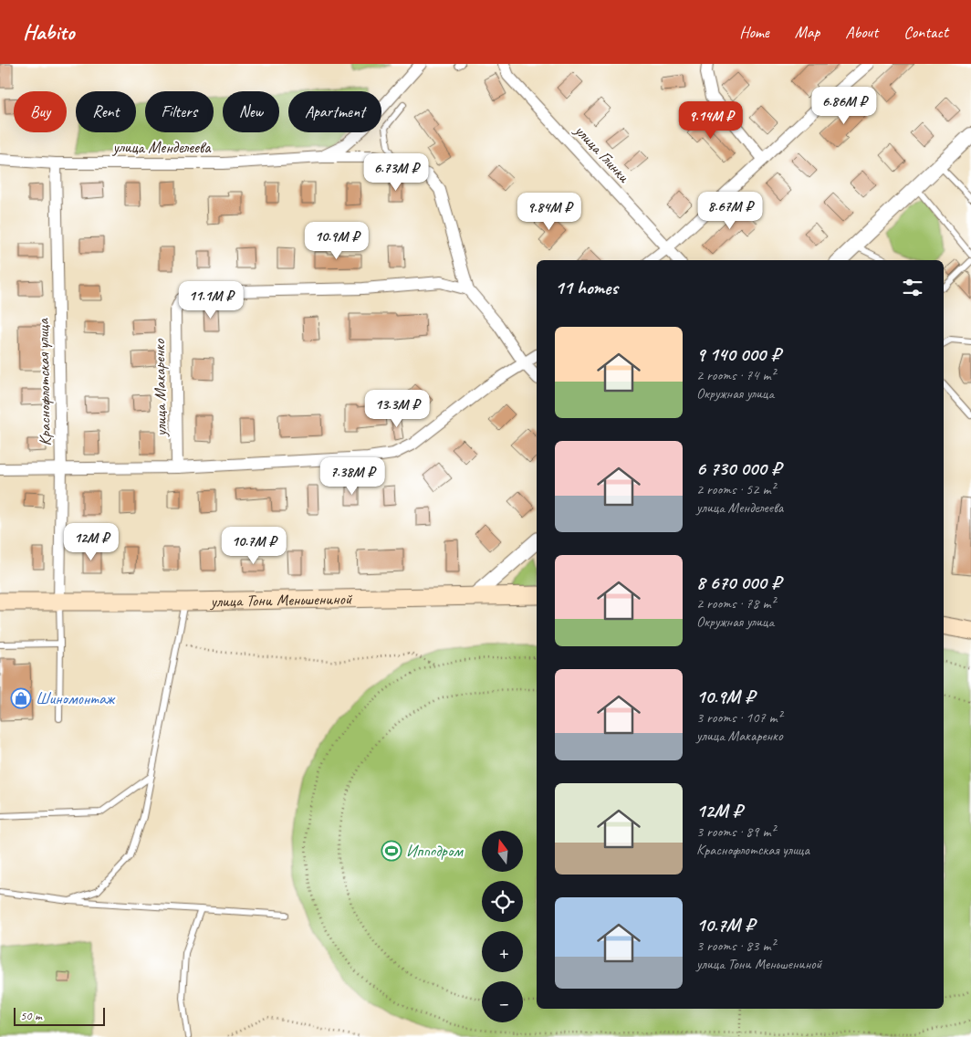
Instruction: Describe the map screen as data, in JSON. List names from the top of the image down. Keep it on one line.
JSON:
{"streets":{"main road":["улица Тони Меньшениной"],"street":["улица Менделеева","улица Глинки","Краснофлотская улица","улица Макаренко"]},"crossings":[["улица Менделеева","Краснофлотская улица"],["улица Менделеева","улица Макаренко"],["Краснофлотская улица","улица Тони Меньшениной"]],"places":{"shop":["Шиномонтаж"],"sports":["Ипподром"]},"scale_bar":"50 m","north":"top","page":{"header":"Habito","nav":["Home","Map","About","Contact"],"price":["6.86M ₽","9.14M ₽","6.73M ₽","8.67M ₽","9.84M ₽","10.9M ₽","11.1M ₽","13.3M ₽","7.38M ₽","12M ₽","10.7M ₽"],"chip":["Buy","Rent","Filters","New","Apartment"],"heading":"11 homes","list":[{"name":"9 140 000 ₽","note":"2 rooms · 74 m² · Окружная улица"},{"name":"6 730 000 ₽","note":"2 rooms · 52 m² · улица Менделеева"},{"name":"8 670 000 ₽","note":"2 rooms · 78 m² · Окружная улица"},{"name":"10.9M ₽","note":"3 rooms · 107 m² · улица Макаренко"},{"name":"12M ₽","note":"3 rooms · 89 m² · Краснофлотская улица"},{"name":"10.7M ₽","note":"3 rooms · 83 m² · улица Тони Меньшениной"}],"map_buttons":["+","−"],"scale":"50 m"}}
